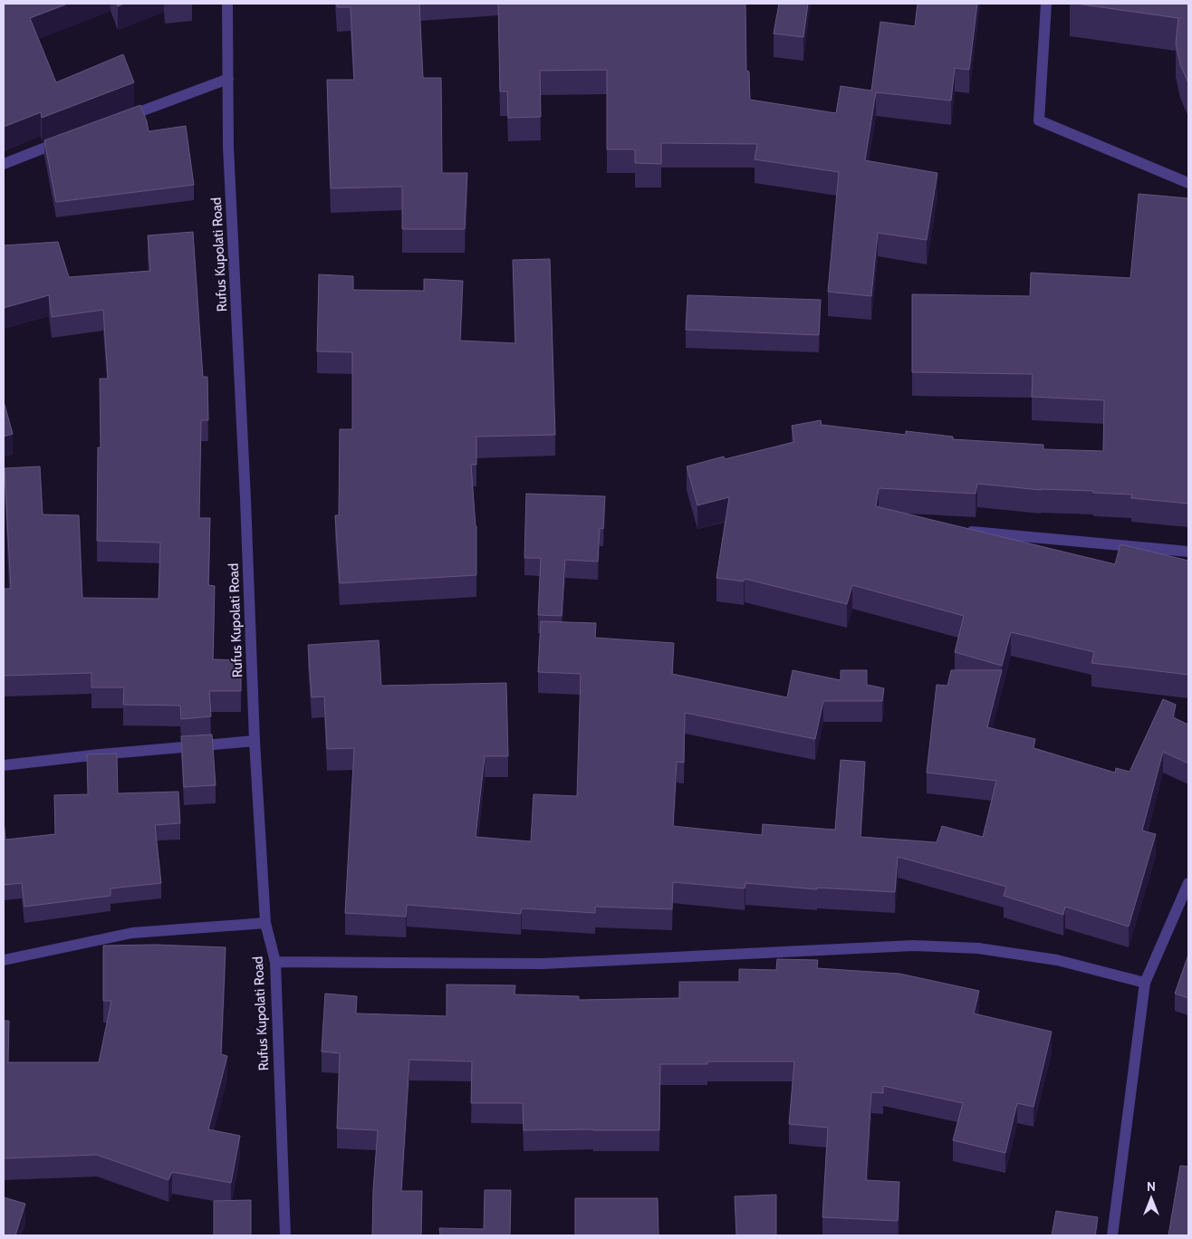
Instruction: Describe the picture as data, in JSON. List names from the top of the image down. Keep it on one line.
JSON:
{"streets":{"street":["Rufus Kupolati Road"]},"north":"top"}
